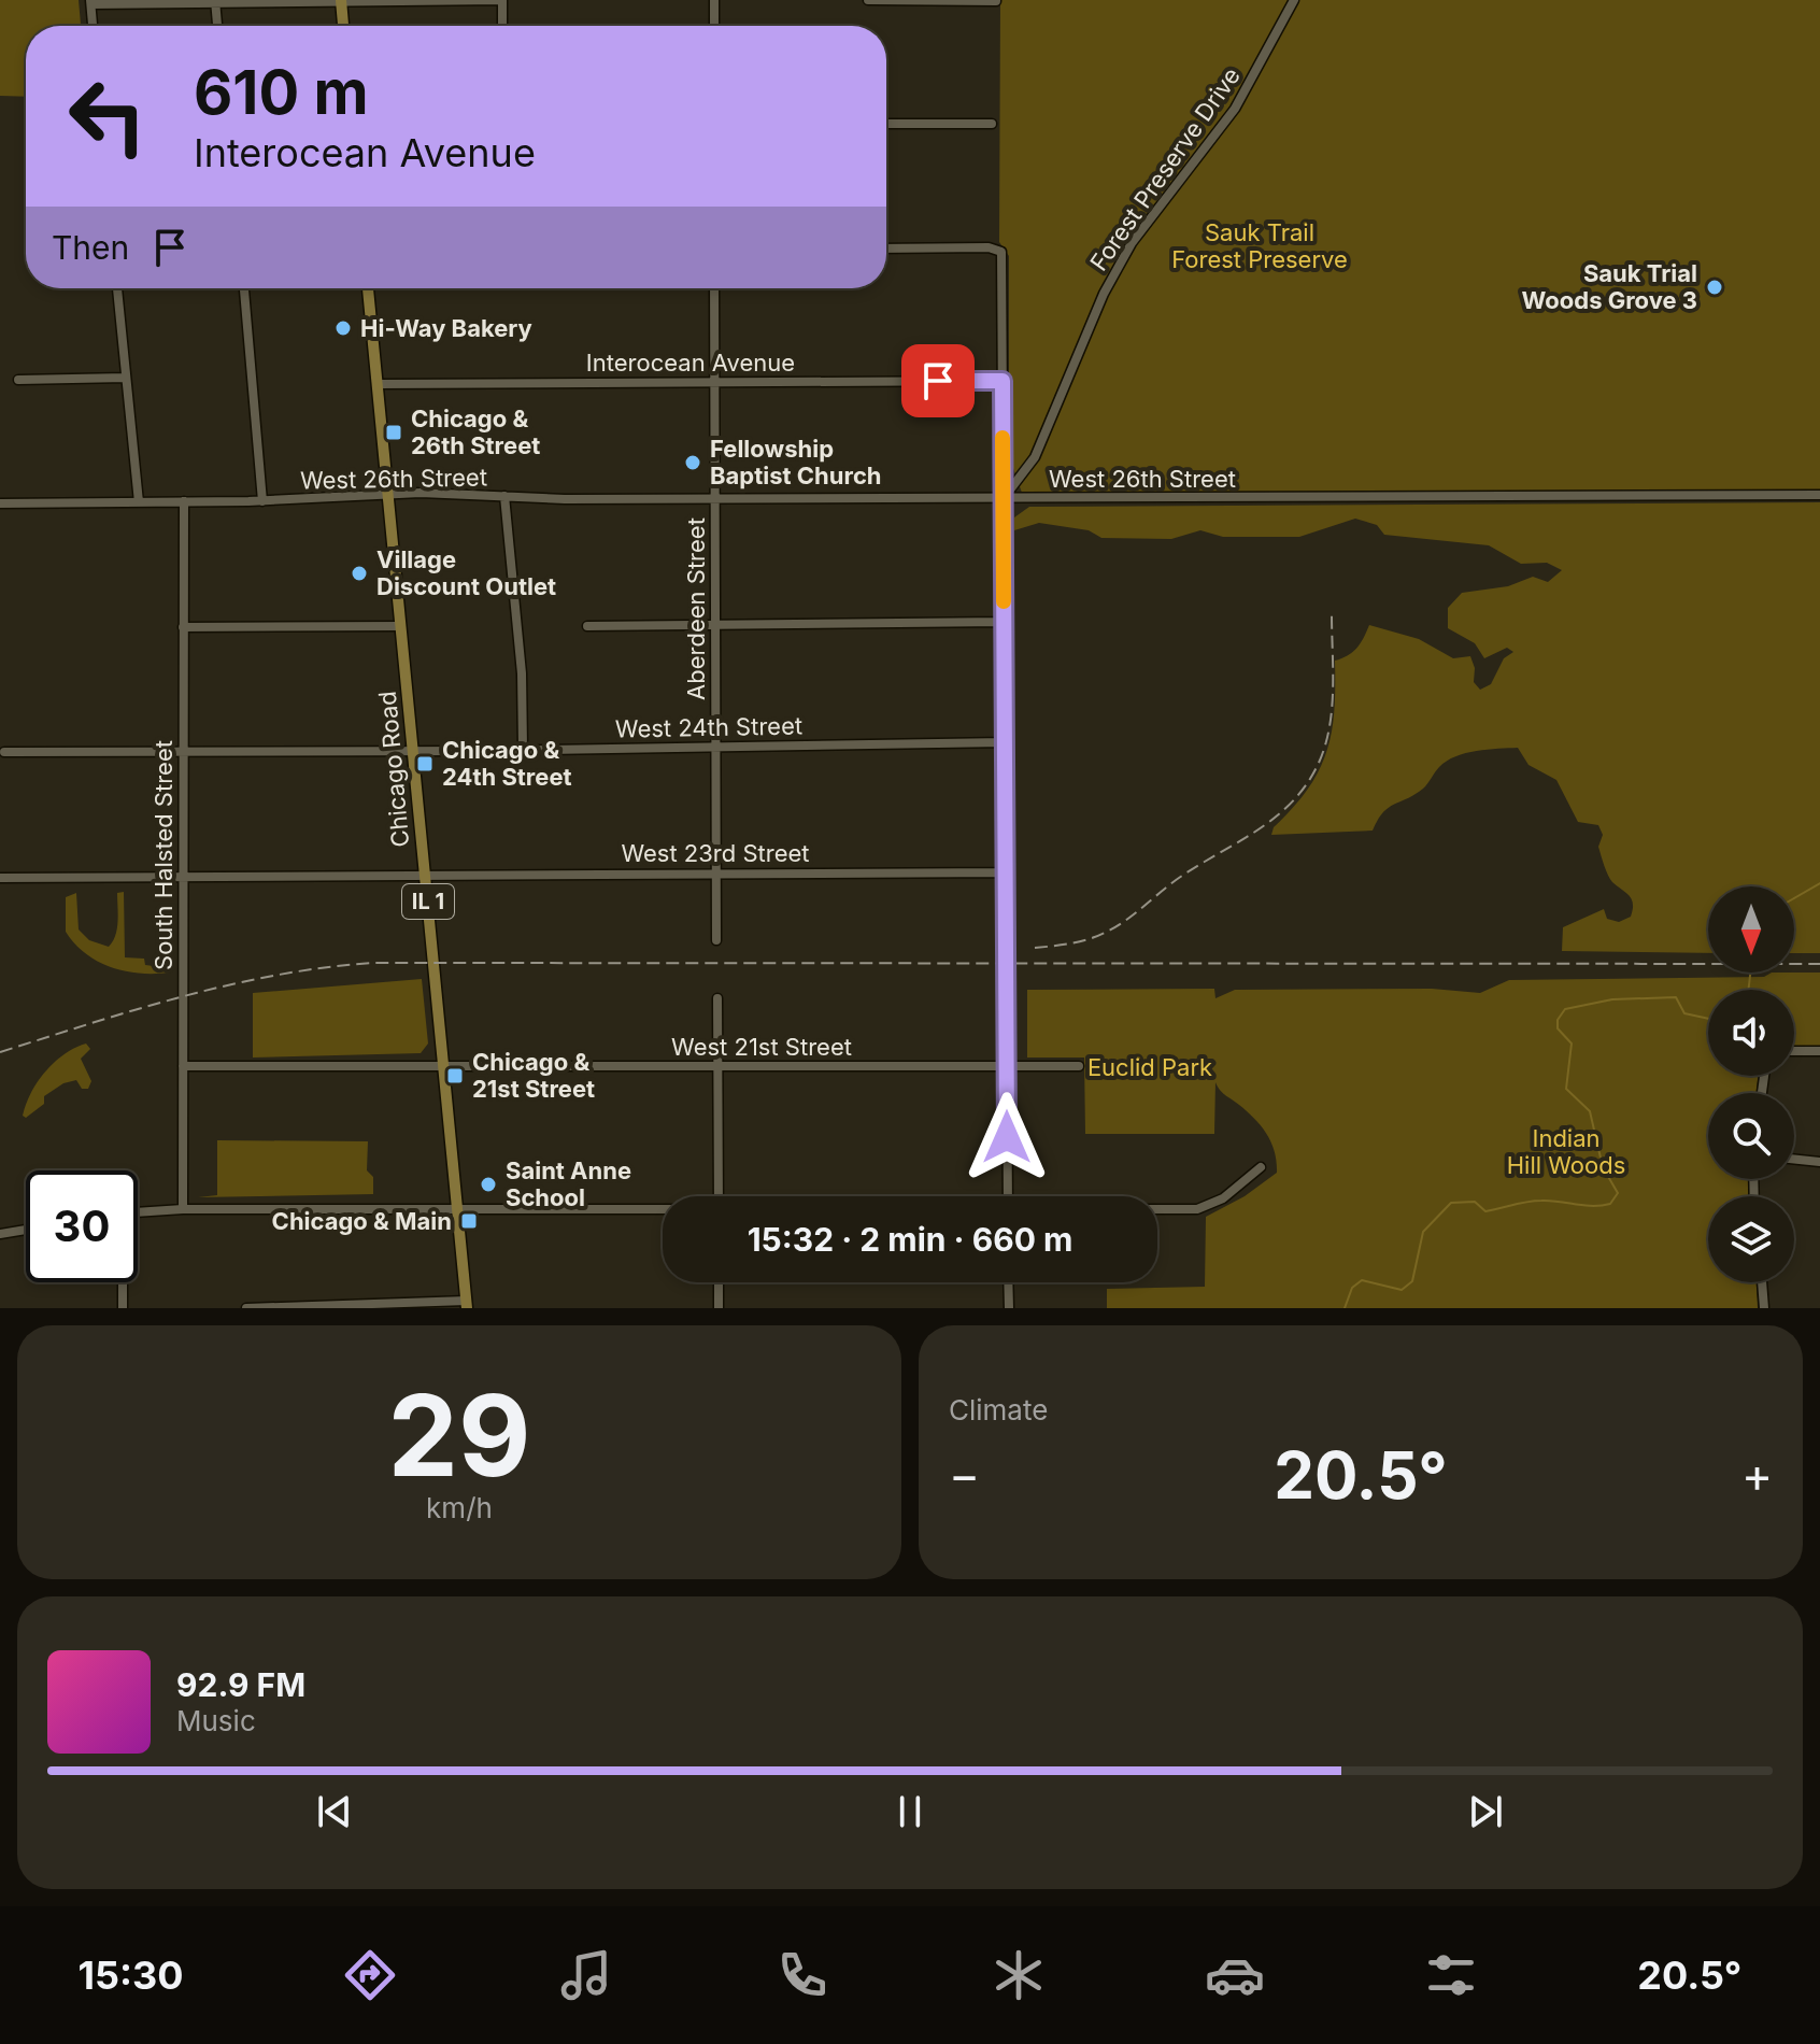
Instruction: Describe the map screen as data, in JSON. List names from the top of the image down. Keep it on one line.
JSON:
{"streets":{"main road":["Chicago Road","IL 1"],"street":["Forest Preserve Drive","Interocean Avenue","West 26th Street","Aberdeen Street","West 24th Street","West 23rd Street","South Halsted Street","West 21st Street"]},"crossings":[["Forest Preserve Drive","West 26th Street"],["Interocean Avenue","Aberdeen Street"],["Interocean Avenue","Chicago Road"],["West 26th Street","Aberdeen Street"],["West 26th Street","Chicago Road"],["West 26th Street","South Halsted Street"],["Aberdeen Street","West 24th Street"],["Aberdeen Street","West 23rd Street"],["West 24th Street","Chicago Road"],["West 24th Street","South Halsted Street"],["Chicago Road","West 23rd Street"],["Chicago Road","West 21st Street"],["West 23rd Street","South Halsted Street"],["South Halsted Street","West 21st Street"]],"parks":["Sauk Trail Forest Preserve","Euclid Park","Indian Hill Woods"],"places":{"other":["Sauk Trial Woods Grove 3","Hi-Way Bakery","Fellowship Baptist Church","Village Discount Outlet","Saint Anne School"],"transit":["Chicago & 26th Street","Chicago & 24th Street","Chicago & 21st Street","Chicago & Main"]},"north":"bottom","page":{"turn":["610 m","Interocean Avenue"],"then":"Then","limit":"30","trip":"15:32 · 2 min · 660 m","tile":[["29","km/h"],"Climate"],"heat":["−","20.5°","+"],"song":["92.9 FM","Music"],"tabs":["15:30","20.5°"]}}
